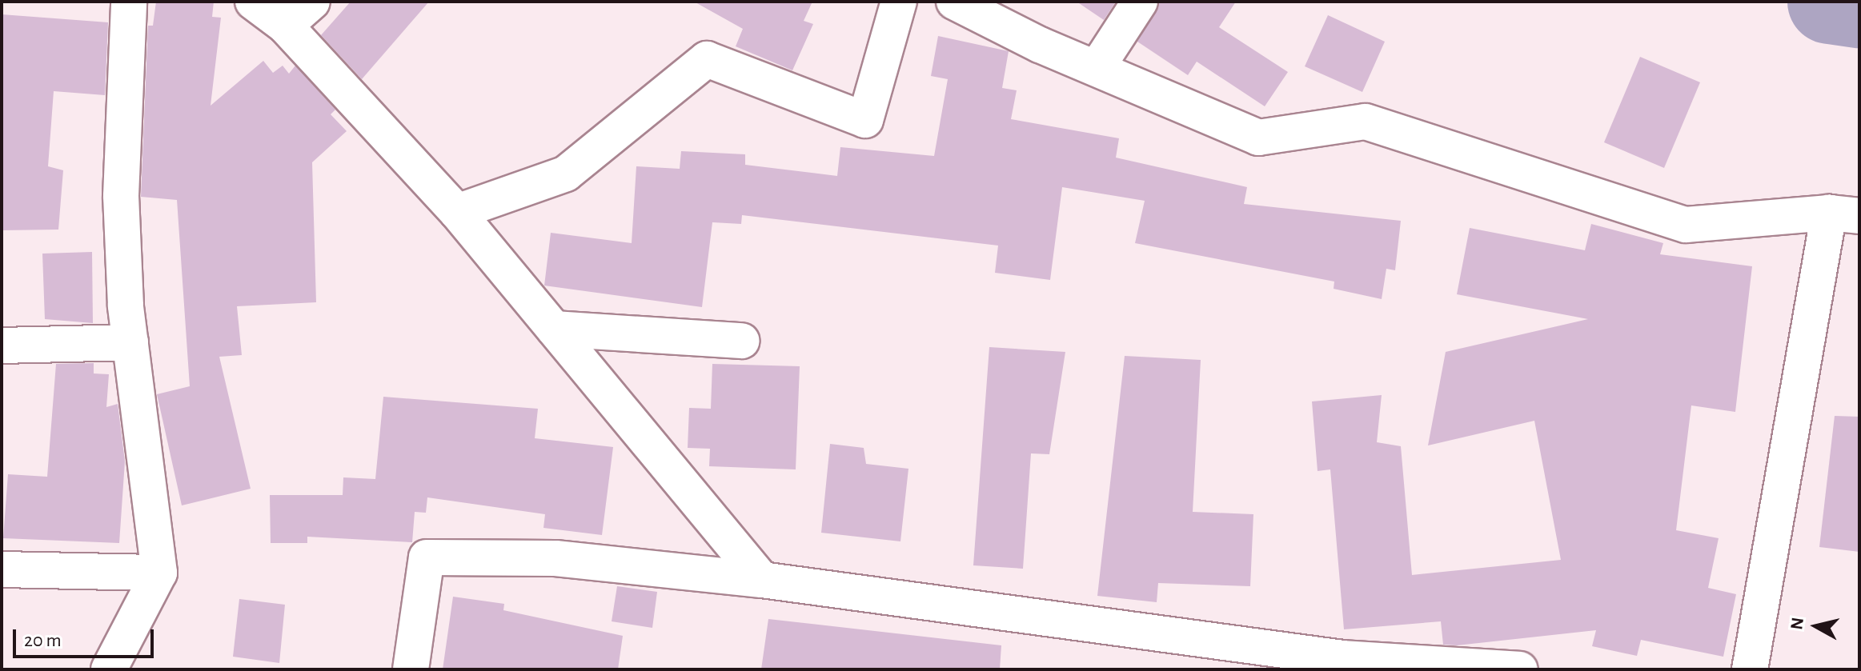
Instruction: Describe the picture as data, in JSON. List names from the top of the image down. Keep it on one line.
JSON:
{"scale_bar":"20 m","north":"left"}
